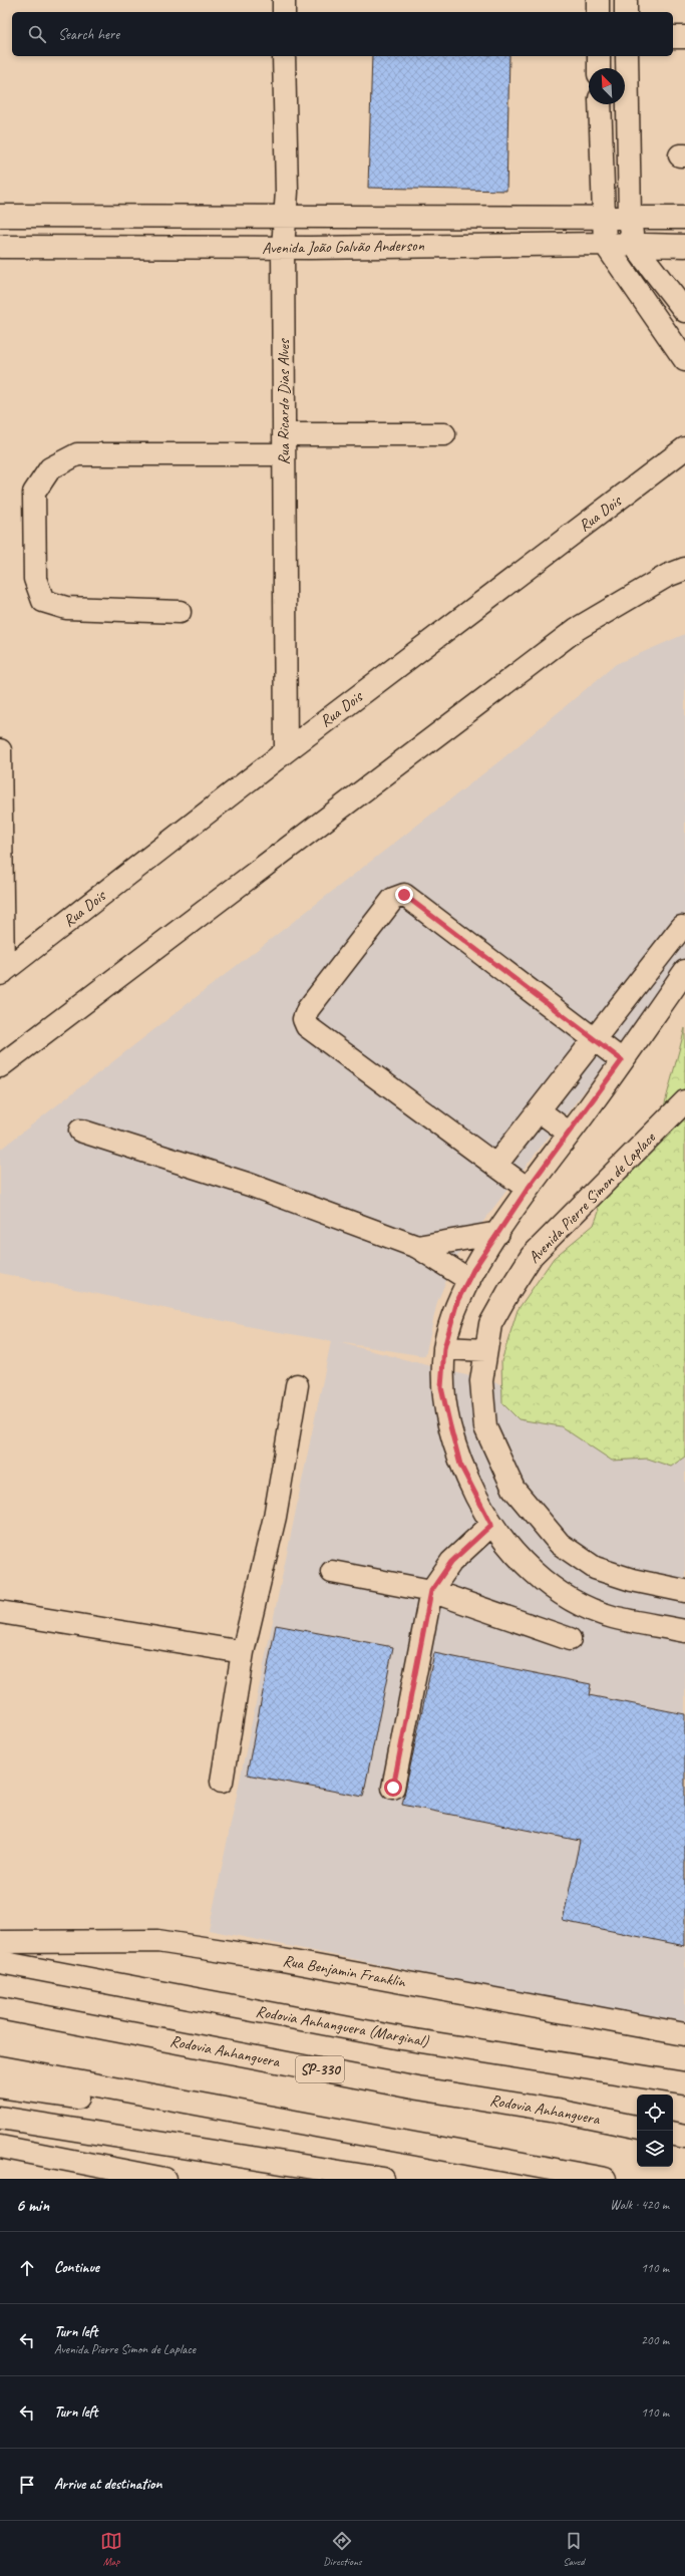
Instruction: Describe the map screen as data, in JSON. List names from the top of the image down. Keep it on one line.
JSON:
{"streets":{"main road":["Avenida João Galvão Anderson","Rua Ricardo Dias Alves","Rua Dois","Avenida Pierre Simon de Laplace","Rua Benjamin Franklin","Rodovia Anhanguera (Marginal)","Rodovia Anhanguera","SP-330"]},"crossings":[["Avenida João Galvão Anderson","Rua Ricardo Dias Alves"],["Rua Ricardo Dias Alves","Rua Dois"]],"north":"top left","page":{"search":"Search here","heading":["6 min","Walk · 420 m"],"list":[["Continue","110 m"],["Turn left","Avenida Pierre Simon de Laplace","200 m"],["Turn left","110 m"],"Arrive at destination"],"nav":["Map","Directions","Saved"]}}
